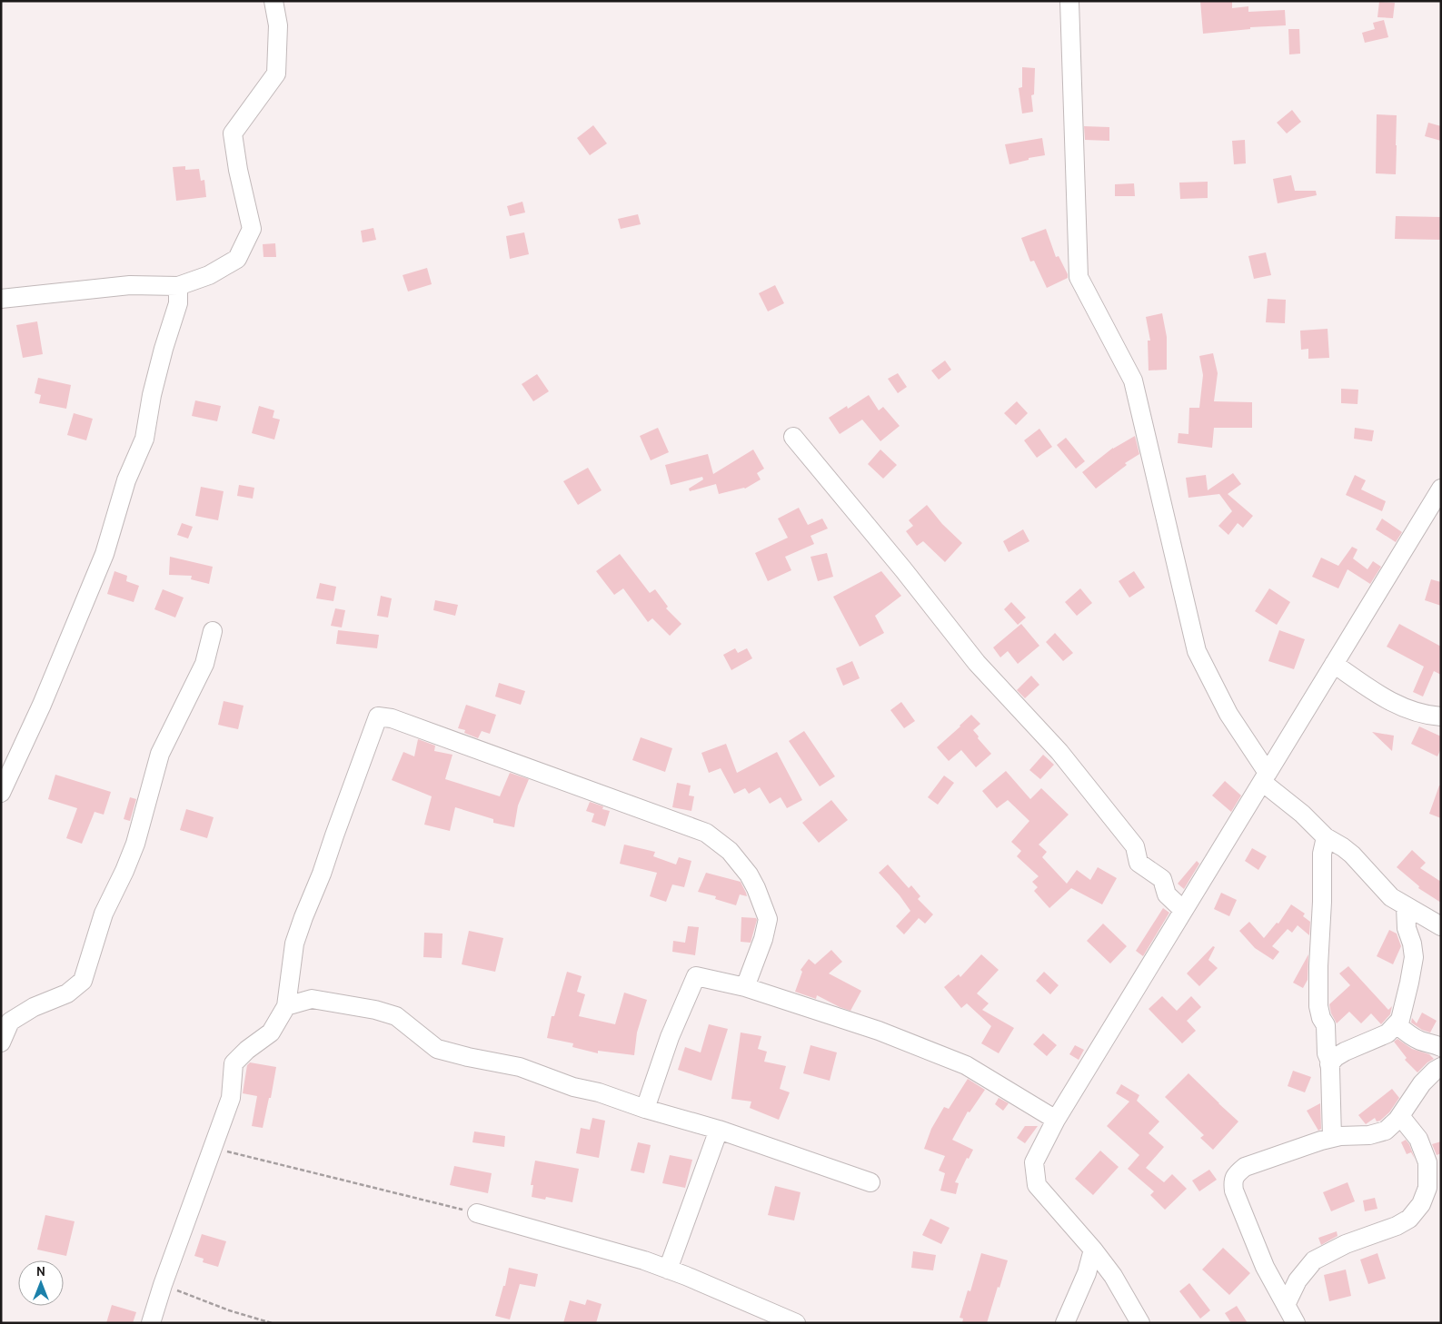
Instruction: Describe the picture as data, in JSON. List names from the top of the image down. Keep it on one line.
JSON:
{"north":"top"}
